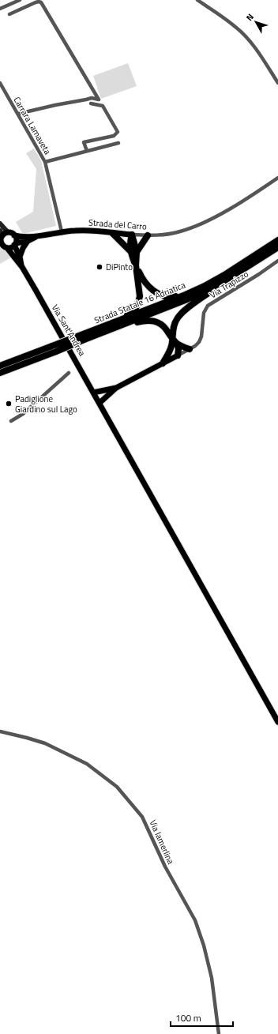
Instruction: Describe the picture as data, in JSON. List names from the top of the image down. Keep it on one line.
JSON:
{"streets":{"highway":["Strada Statale 16 Adriatica"],"main road":["Strada del Carro","Via Sant'Andrea"],"street":["Carrara Lamaveta","Via Trapizzo","Via lamerlina"]},"crossings":[["Carrara Lamaveta","Strada del Carro"],["Strada del Carro","Via Sant'Andrea"]],"places":["DiPinto","Padiglione Giardino sul Lago"],"scale_bar":"100 m","north":"top left"}
